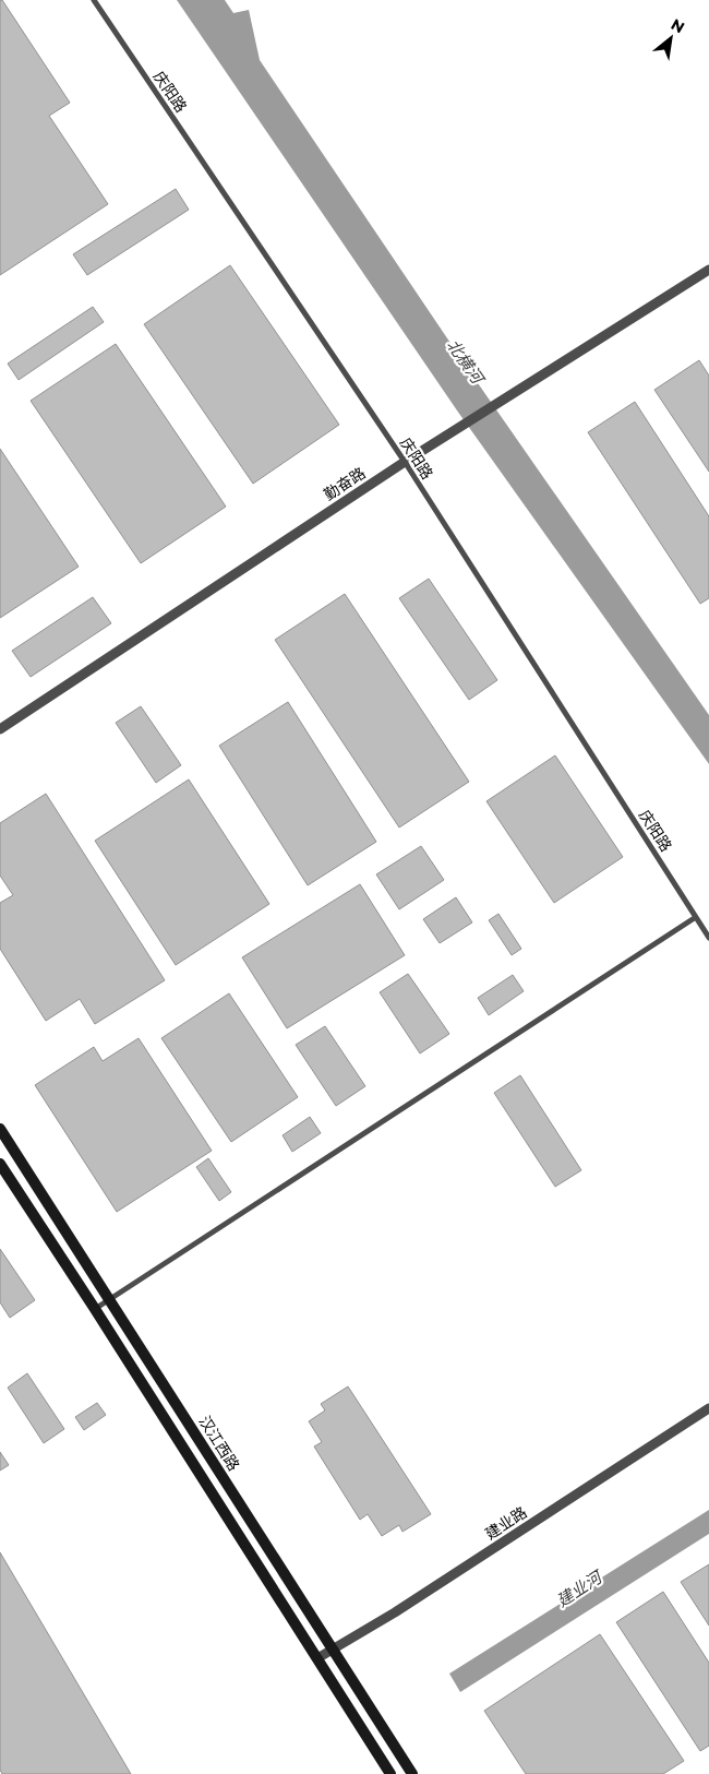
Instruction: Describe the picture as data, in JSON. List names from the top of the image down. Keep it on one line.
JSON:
{"streets":{"main road":["汉江西路"],"street":["庆阳路","勤奋路","建业路"]},"crossings":[["庆阳路","勤奋路"],["汉江西路","建业路"]],"water":["北横河","建业河"],"north":"top right"}
